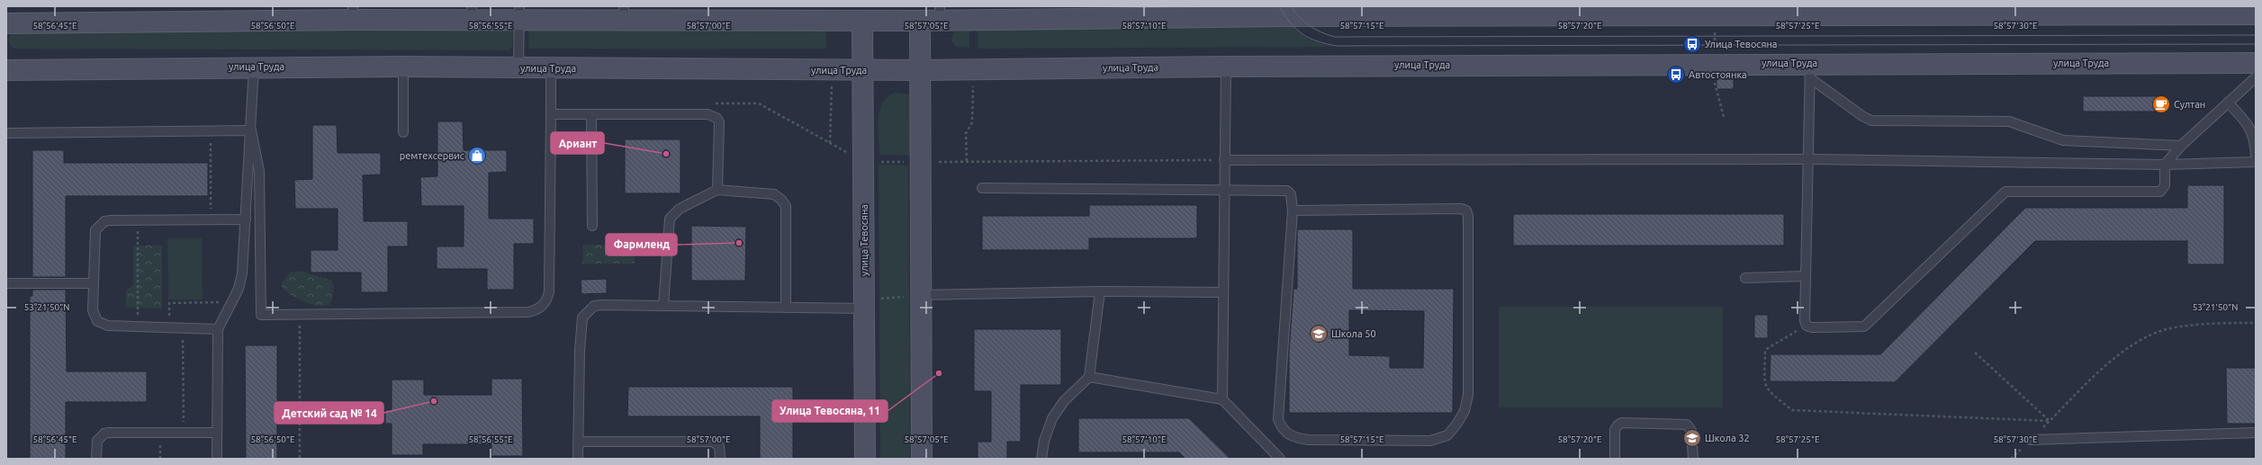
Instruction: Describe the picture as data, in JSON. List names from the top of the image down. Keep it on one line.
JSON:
{"streets":{"main road":["улица Труда","улица Тевосяна"]},"crossings":[["улица Труда","улица Тевосяна"]],"places":{"bus stop":["Улица Тевосяна","Автостоянка"],"cafe":["Султан"],"other":["Ариант","Фармленд","Улица Тевосяна, 11","Детский сад № 14"],"shop":["ремтехсервис"],"school or university":["Школа 50","Школа 32"]},"coordinates":["58°56'45\"E","58°56'50\"E","58°56'55\"E","58°57'00\"E","58°57'05\"E","58°57'10\"E","58°57'15\"E","58°57'20\"E","58°57'25\"E","58°57'30\"E","53°21'50\"N"]}
